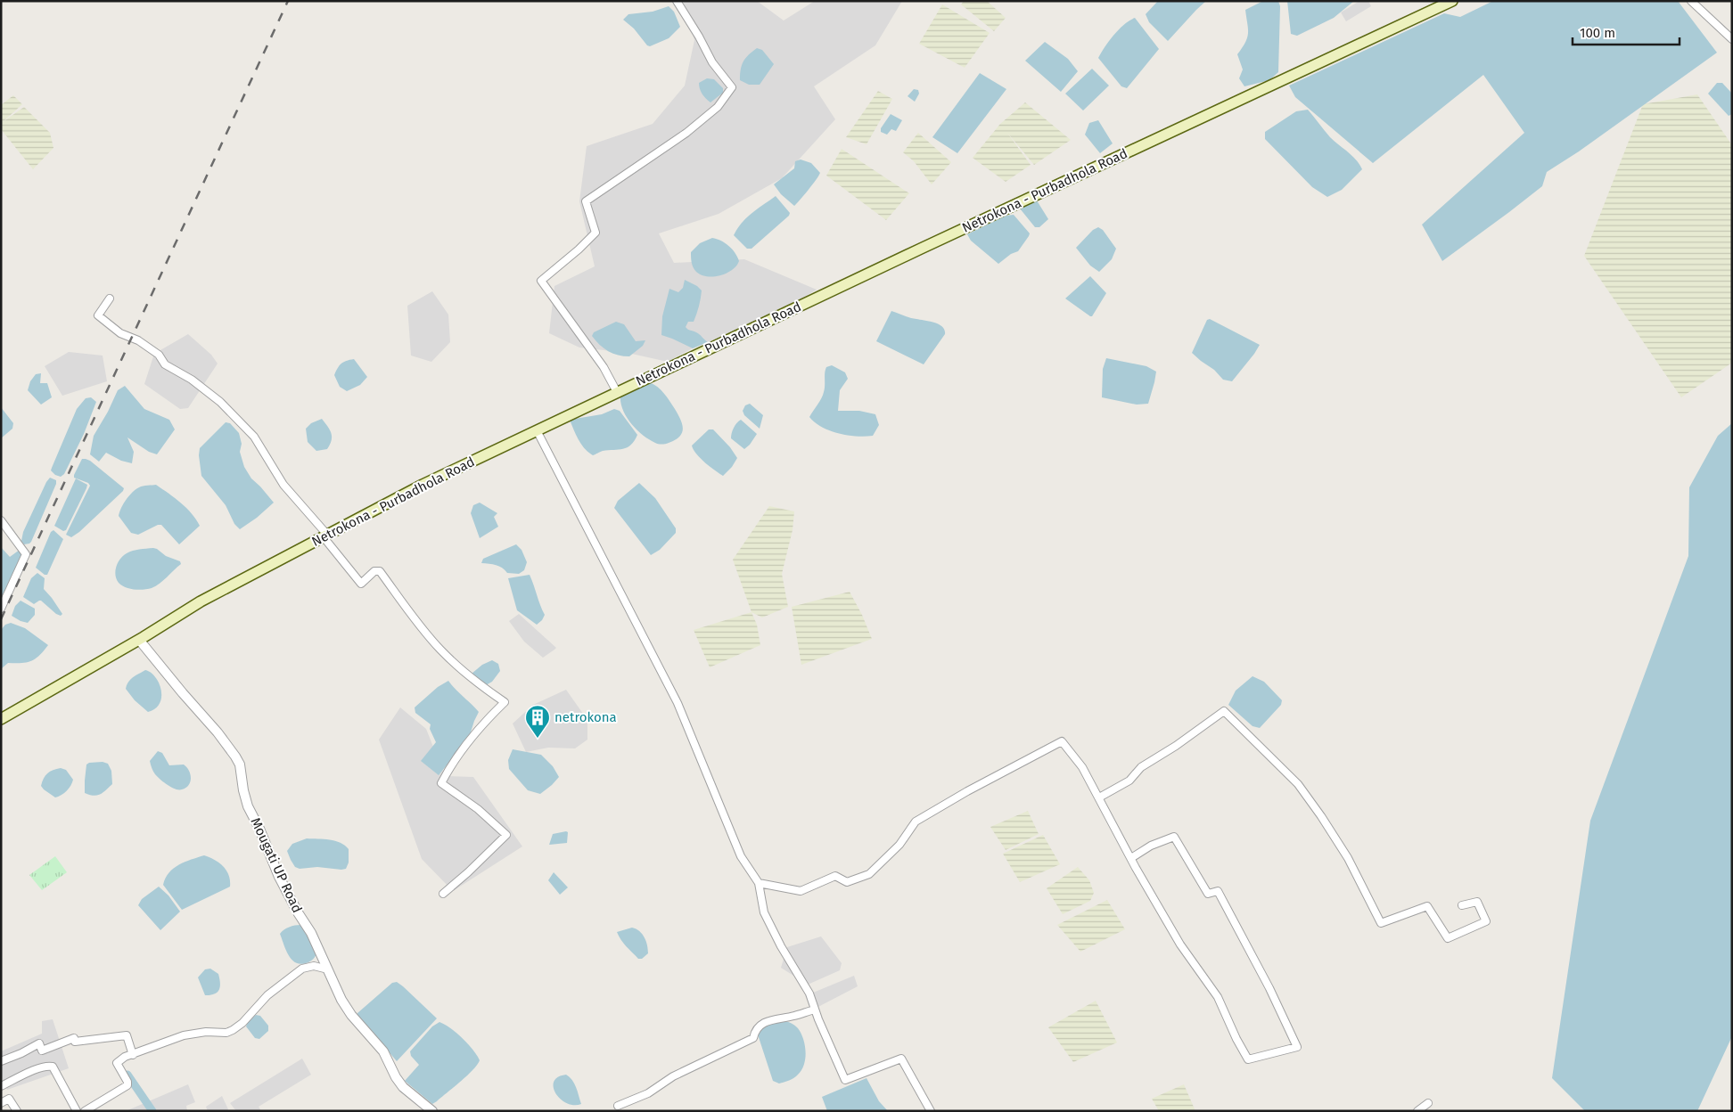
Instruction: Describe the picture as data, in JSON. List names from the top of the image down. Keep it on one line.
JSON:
{"streets":{"main road":["Netrokona - Purbadhola Road"],"street":["Mougati UP Road"]},"crossings":[["Netrokona - Purbadhola Road","Mougati UP Road"]],"places":{"building":["netrokona"]},"scale_bar":"100 m"}
